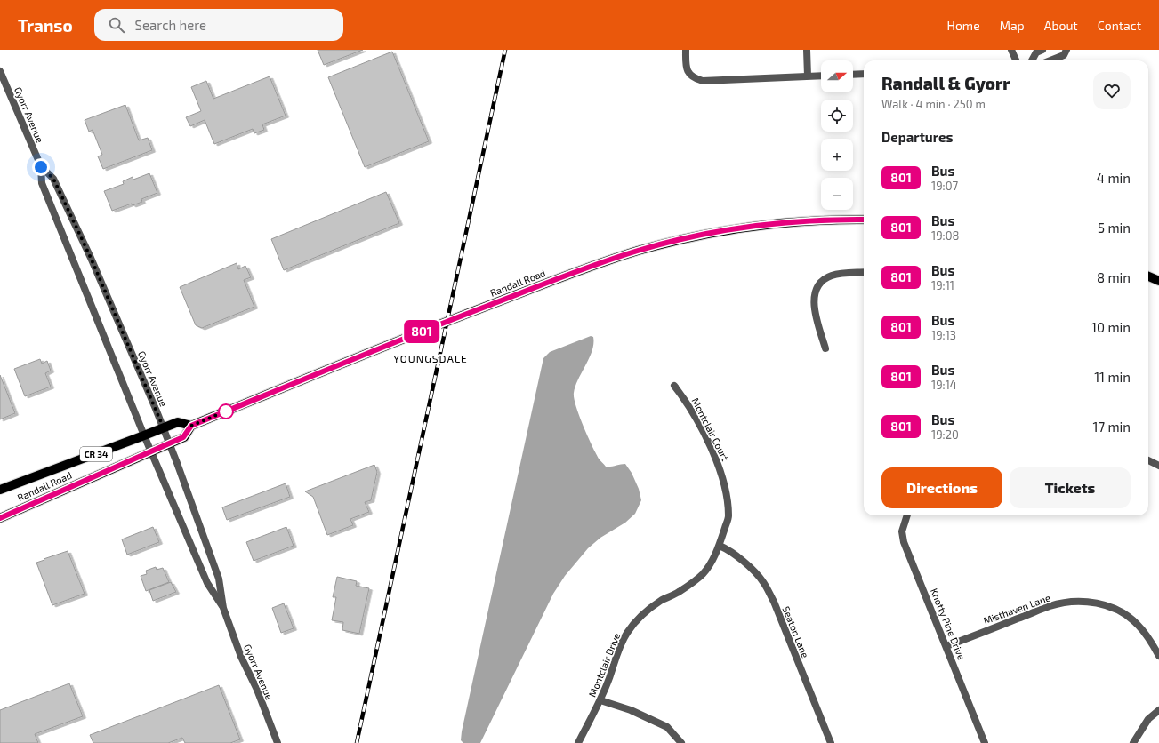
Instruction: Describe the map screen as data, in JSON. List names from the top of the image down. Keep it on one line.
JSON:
{"streets":{"main road":["Randall Road","CR 34"],"street":["Gyorr Avenue","Montclair Court","Misthaven Lane","Knotty Pine Drive","Seaton Lane","Montclair Drive"]},"crossings":[["Gyorr Avenue","Randall Road"],["Montclair Court","Seaton Lane"],["Montclair Court","Montclair Drive"],["Misthaven Lane","Knotty Pine Drive"],["Seaton Lane","Montclair Drive"]],"districts":["YOUNGSDALE"],"lines":["bus line 801"],"north":"right","page":{"header":"Transo","search":"Search here","nav":["Home","Map","About","Contact"],"on_map":"801","map_buttons":["+","−"],"heading":[["Randall & Gyorr","Walk · 4 min · 250 m"],"Departures"],"list":[{"mark":"801","name":"Bus","note":"19:07","value":"4 min"},{"mark":"801","name":"Bus","note":"19:08","value":"5 min"},{"mark":"801","name":"Bus","note":"19:11","value":"8 min"},{"mark":"801","name":"Bus","note":"19:13","value":"10 min"},{"mark":"801","name":"Bus","note":"19:14","value":"11 min"},{"mark":"801","name":"Bus","note":"19:20","value":"17 min"}],"buttons":["Directions","Tickets"]}}
